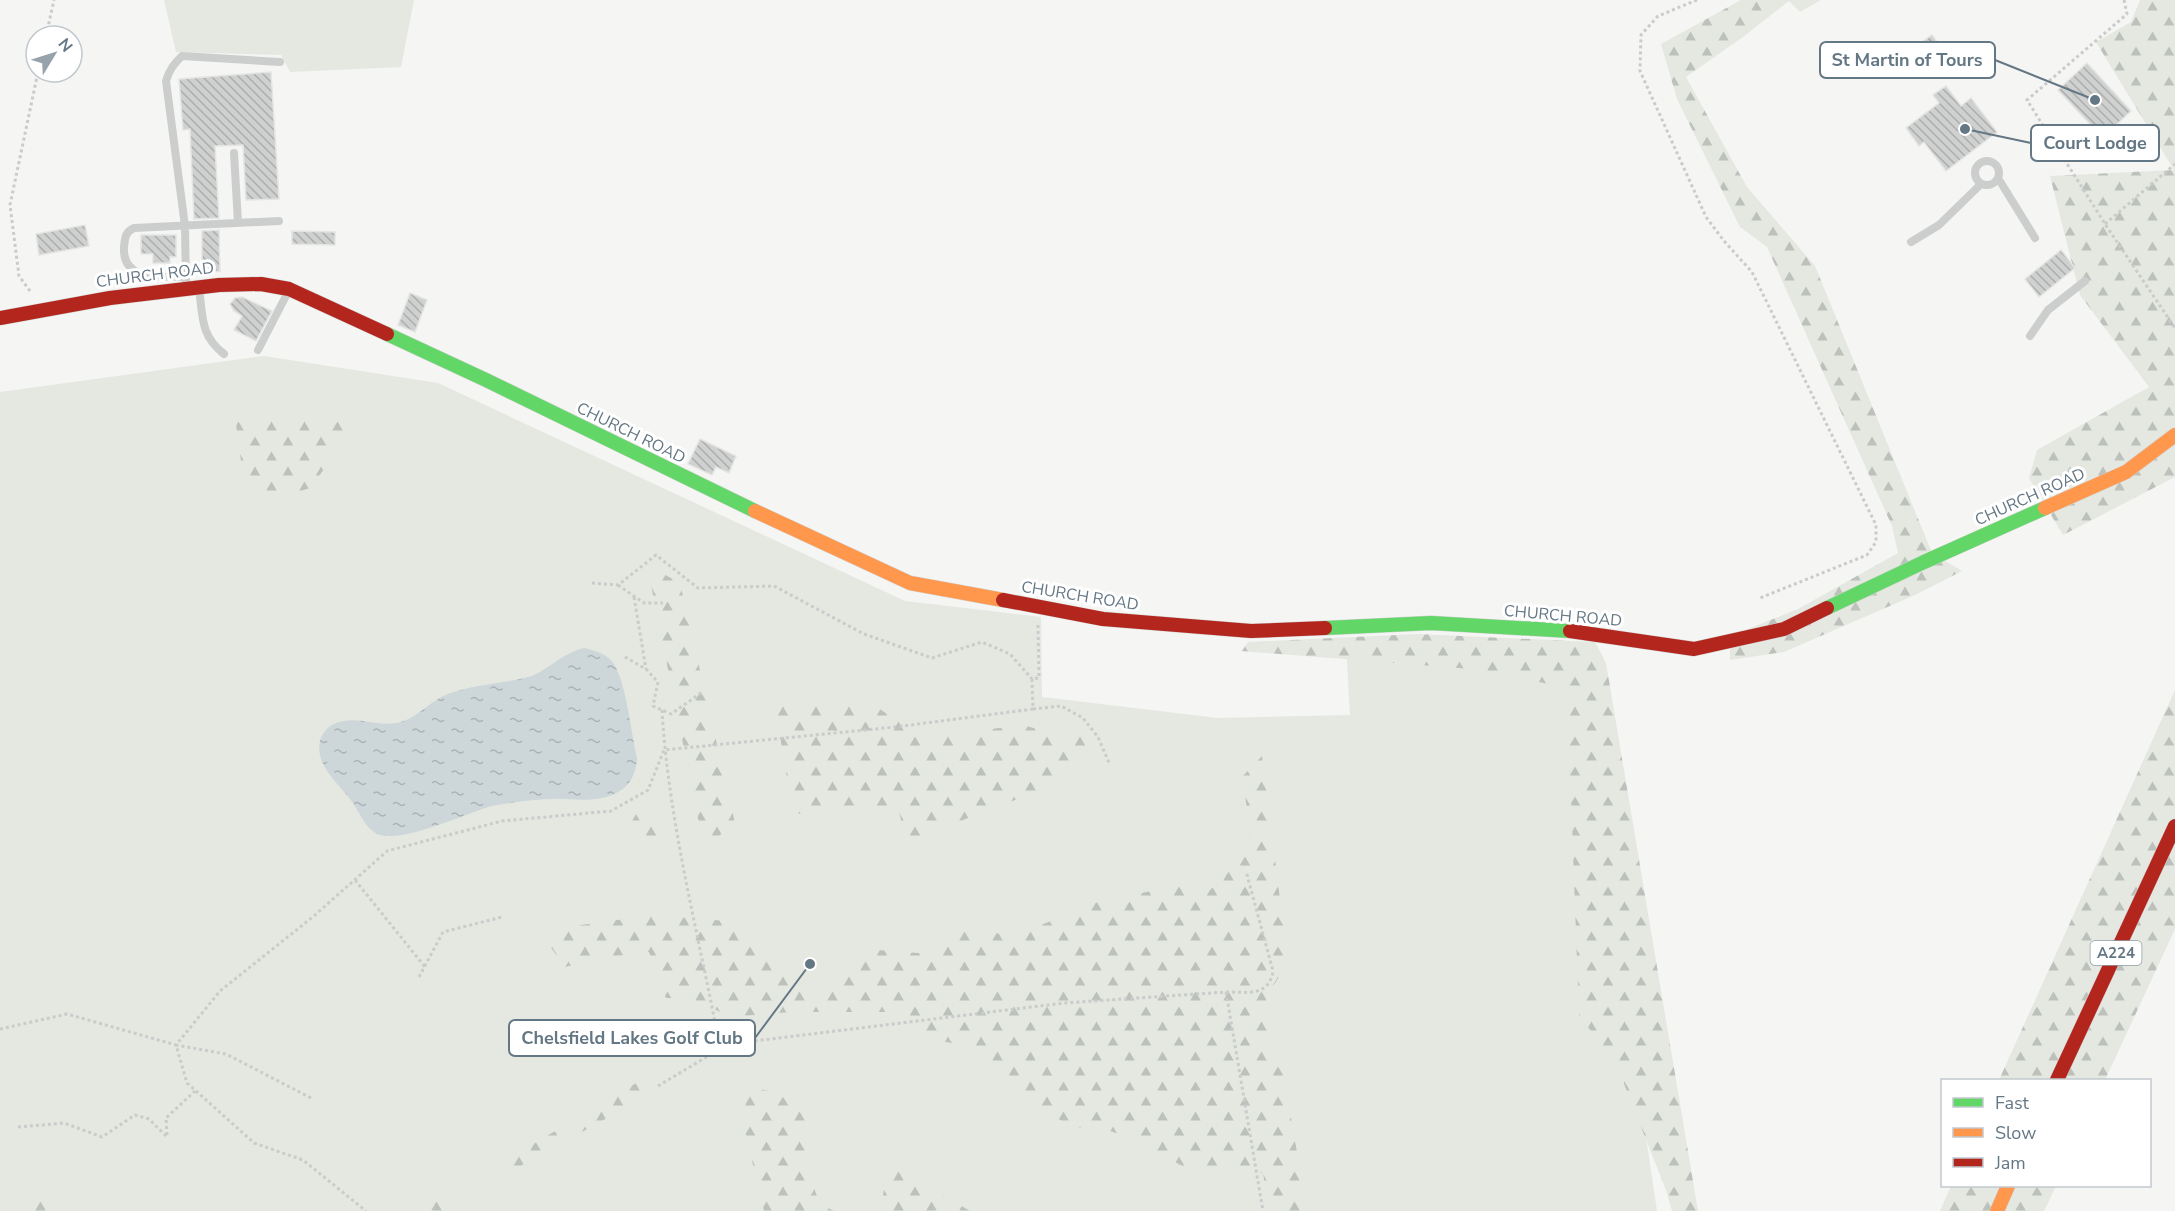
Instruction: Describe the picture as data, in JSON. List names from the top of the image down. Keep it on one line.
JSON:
{"streets":{"street":["CHURCH ROAD","A224"]},"places":["St Martin of Tours","Court Lodge","Chelsfield Lakes Golf Club"],"legend":["Fast","Slow","Jam"],"north":"top right"}
